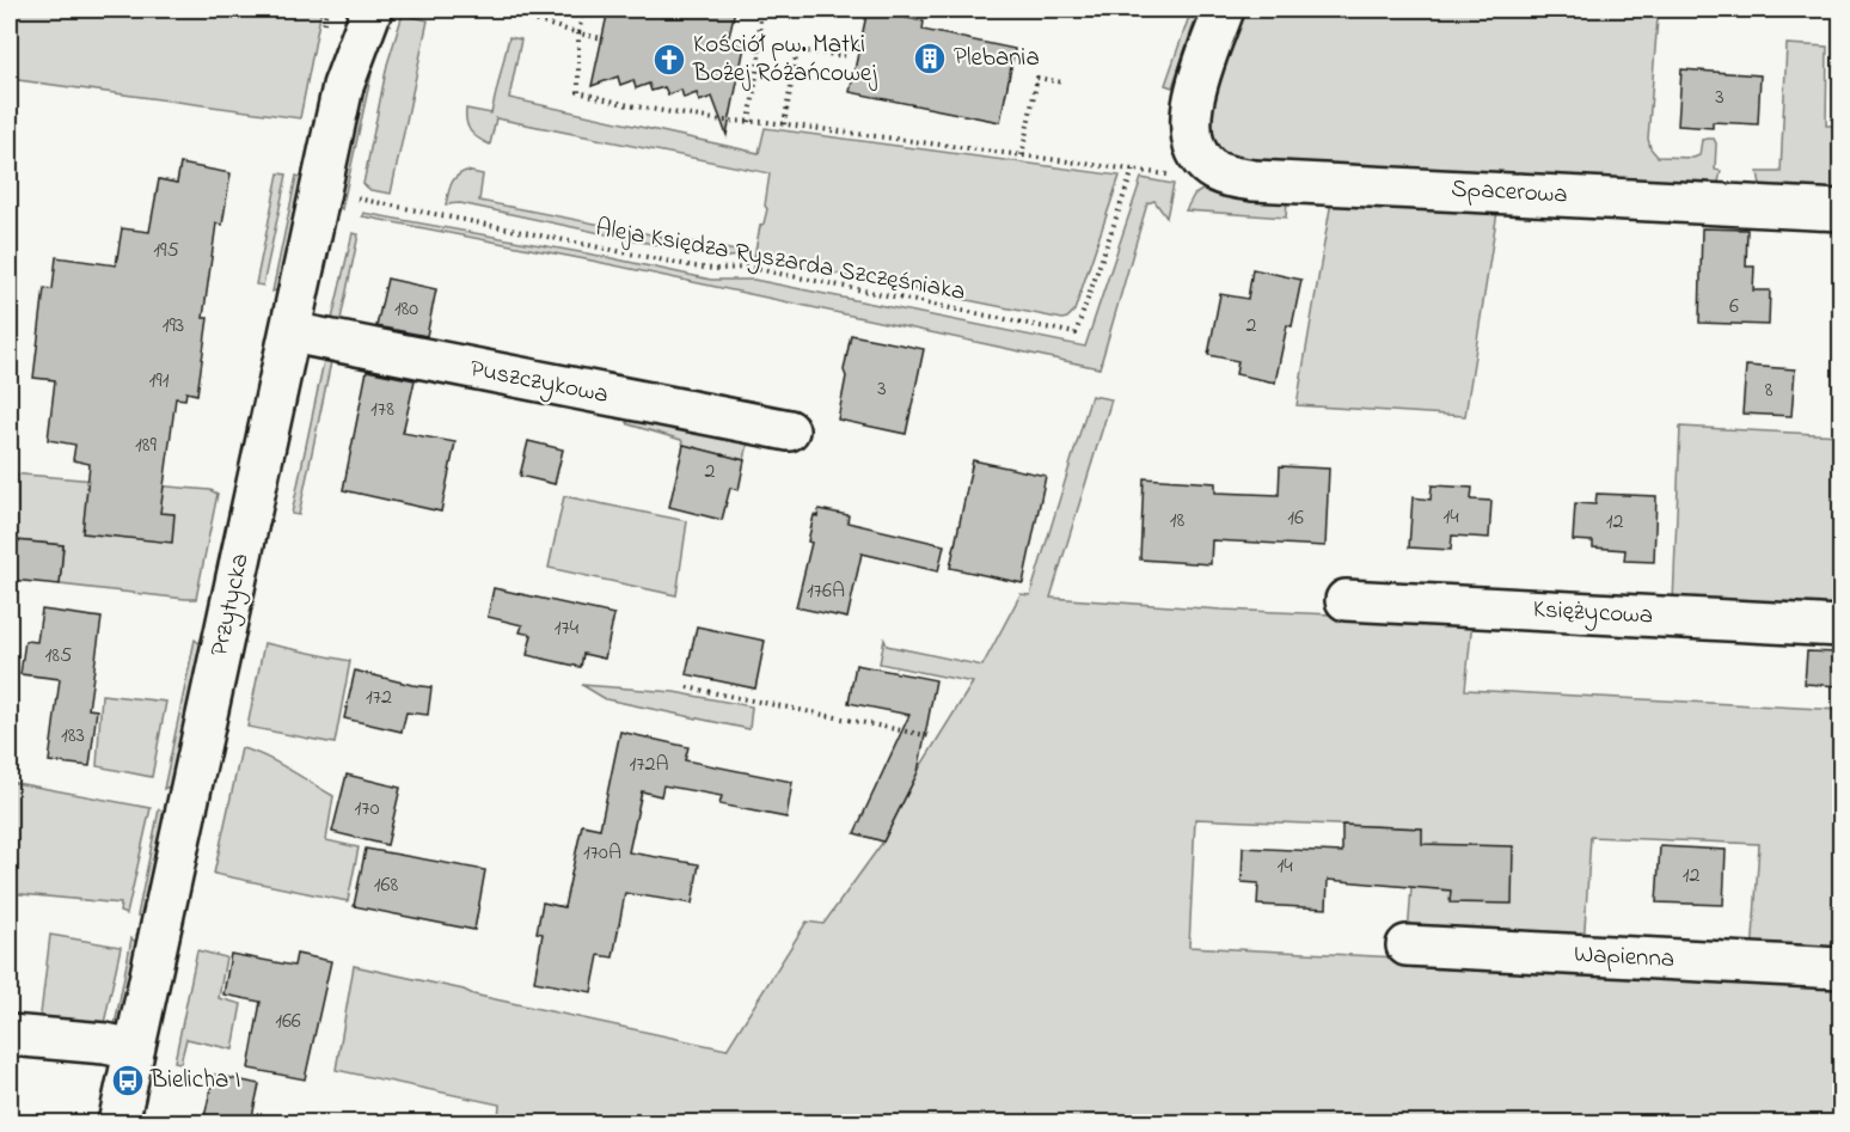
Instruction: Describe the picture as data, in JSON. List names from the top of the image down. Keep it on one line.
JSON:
{"streets":{"street":["Spacerowa","Puszczykowa","Przytycka","Księżycowa","Wapienna"],"path":["Aleja Księdza Ryszarda Szczęśniaka"]},"crossings":[["Puszczykowa","Przytycka"]],"places":{"building":["Plebania"],"church":["Kościół pw. Matki Bożej Różańcowej"],"bus stop":["Bielicha I"]},"house_numbers":["3","195","6","180","193","2","191","3","8","178","189","2","14","16","18","12","176A","174","185","172","183","172A","170","170A","14","12","168","166"]}
